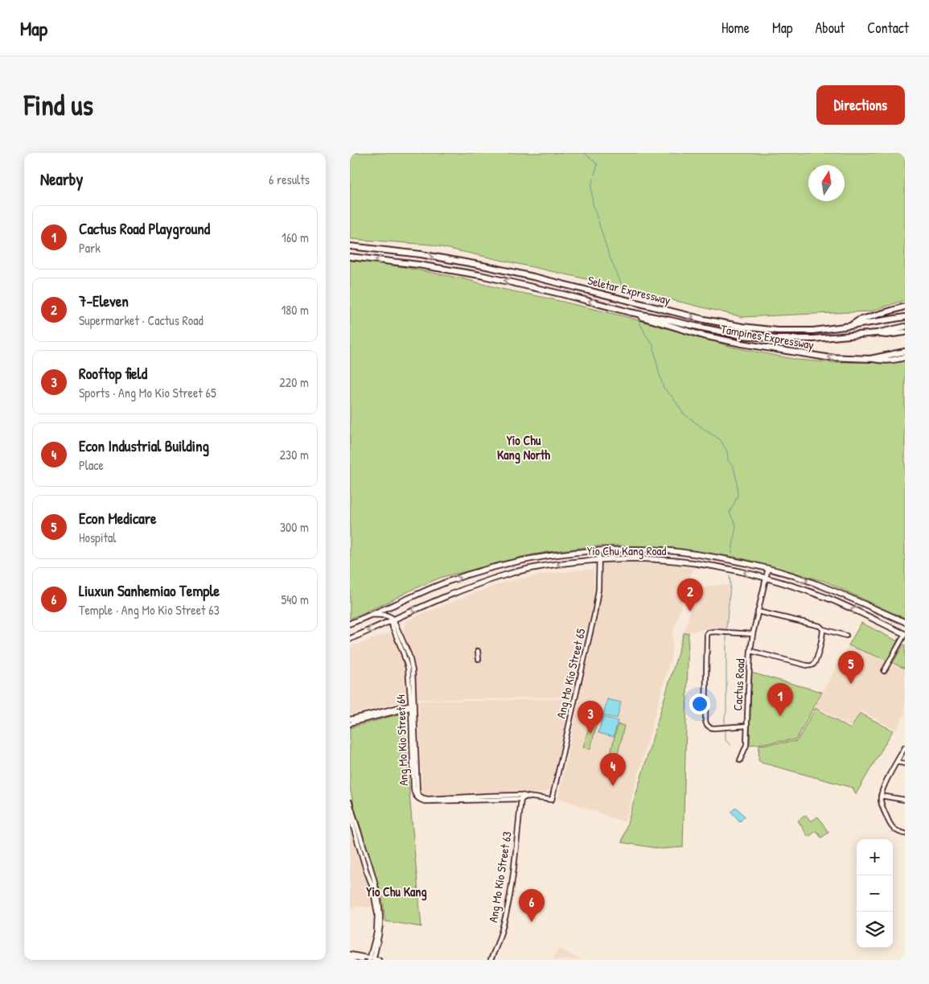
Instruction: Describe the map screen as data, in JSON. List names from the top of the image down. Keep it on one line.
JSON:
{"streets":{"highway":["Seletar Expressway","Tampines Expressway"],"main road":["Yio Chu Kang Road"],"street":["Ang Mo Kio Street 65","Cactus Road","Ang Mo Kio Street 64","Ang Mo Kio Street 63"]},"crossings":[["Seletar Expressway","Tampines Expressway"],["Yio Chu Kang Road","Ang Mo Kio Street 65"],["Yio Chu Kang Road","Cactus Road"],["Yio Chu Kang Road","Ang Mo Kio Street 64"],["Ang Mo Kio Street 65","Ang Mo Kio Street 64"],["Ang Mo Kio Street 64","Ang Mo Kio Street 63"]],"one_way":["Tampines Expressway"],"districts":["Yio Chu Kang North","Yio Chu Kang"],"north":"top","page":{"header":"Map","nav":["Home","Map","About","Contact"],"buttons":"Directions","title":"Find us","heading":["Nearby","6 results"],"list":[{"mark":"1","name":"Cactus Road Playground","note":"Park","value":"160 m"},{"mark":"2","name":"7-Eleven","note":"Supermarket · Cactus Road","value":"180 m"},{"mark":"3","name":"Rooftop field","note":"Sports · Ang Mo Kio Street 65","value":"220 m"},{"mark":"4","name":"Econ Industrial Building","note":"Place","value":"230 m"},{"mark":"5","name":"Econ Medicare","note":"Hospital","value":"300 m"},{"mark":"6","name":"Liuxun Sanhemiao Temple","note":"Temple · Ang Mo Kio Street 63","value":"540 m"}],"pins":["2","5","1","3","4","6"],"map_buttons":["+","−"]}}
